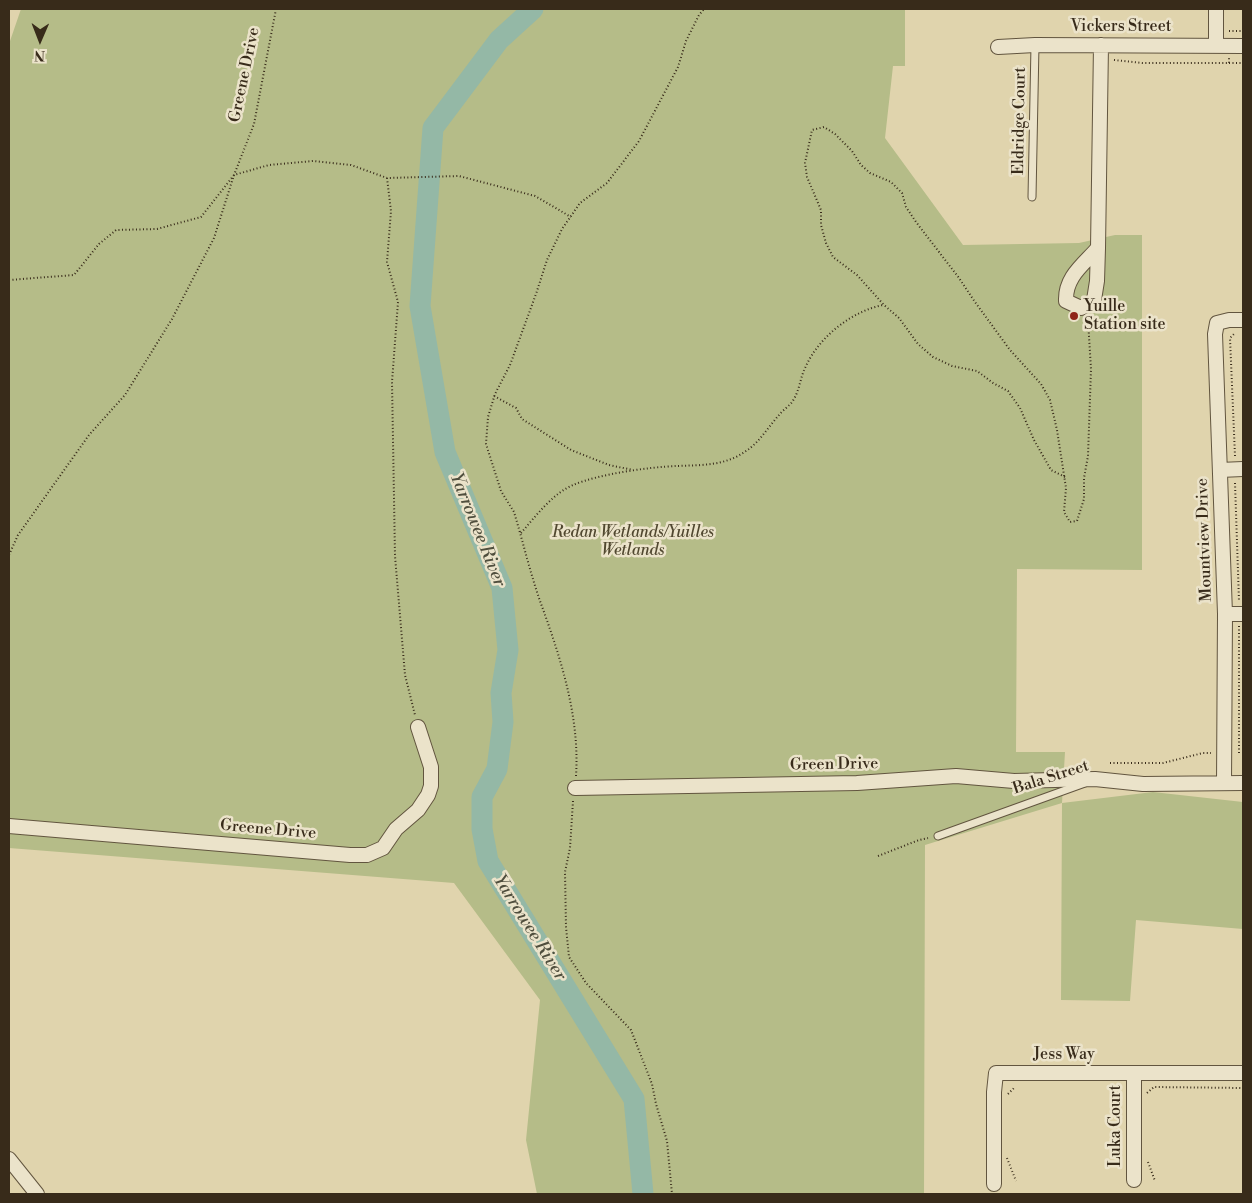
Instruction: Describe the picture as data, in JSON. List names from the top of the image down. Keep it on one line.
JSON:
{"streets":{"street":["Vickers Street","Greene Drive","Mountview Drive","Green Drive","Bala Street","Jess Way","Luka Court"],"lane":["Eldridge Court"]},"crossings":[["Vickers Street","Eldridge Court"],["Mountview Drive","Bala Street"],["Green Drive","Bala Street"],["Jess Way","Luka Court"]],"water":["Yarrowee River"],"parks":["Redan Wetlands/Yuilles Wetlands"],"places":["Yuille Station site"],"north":"bottom"}
